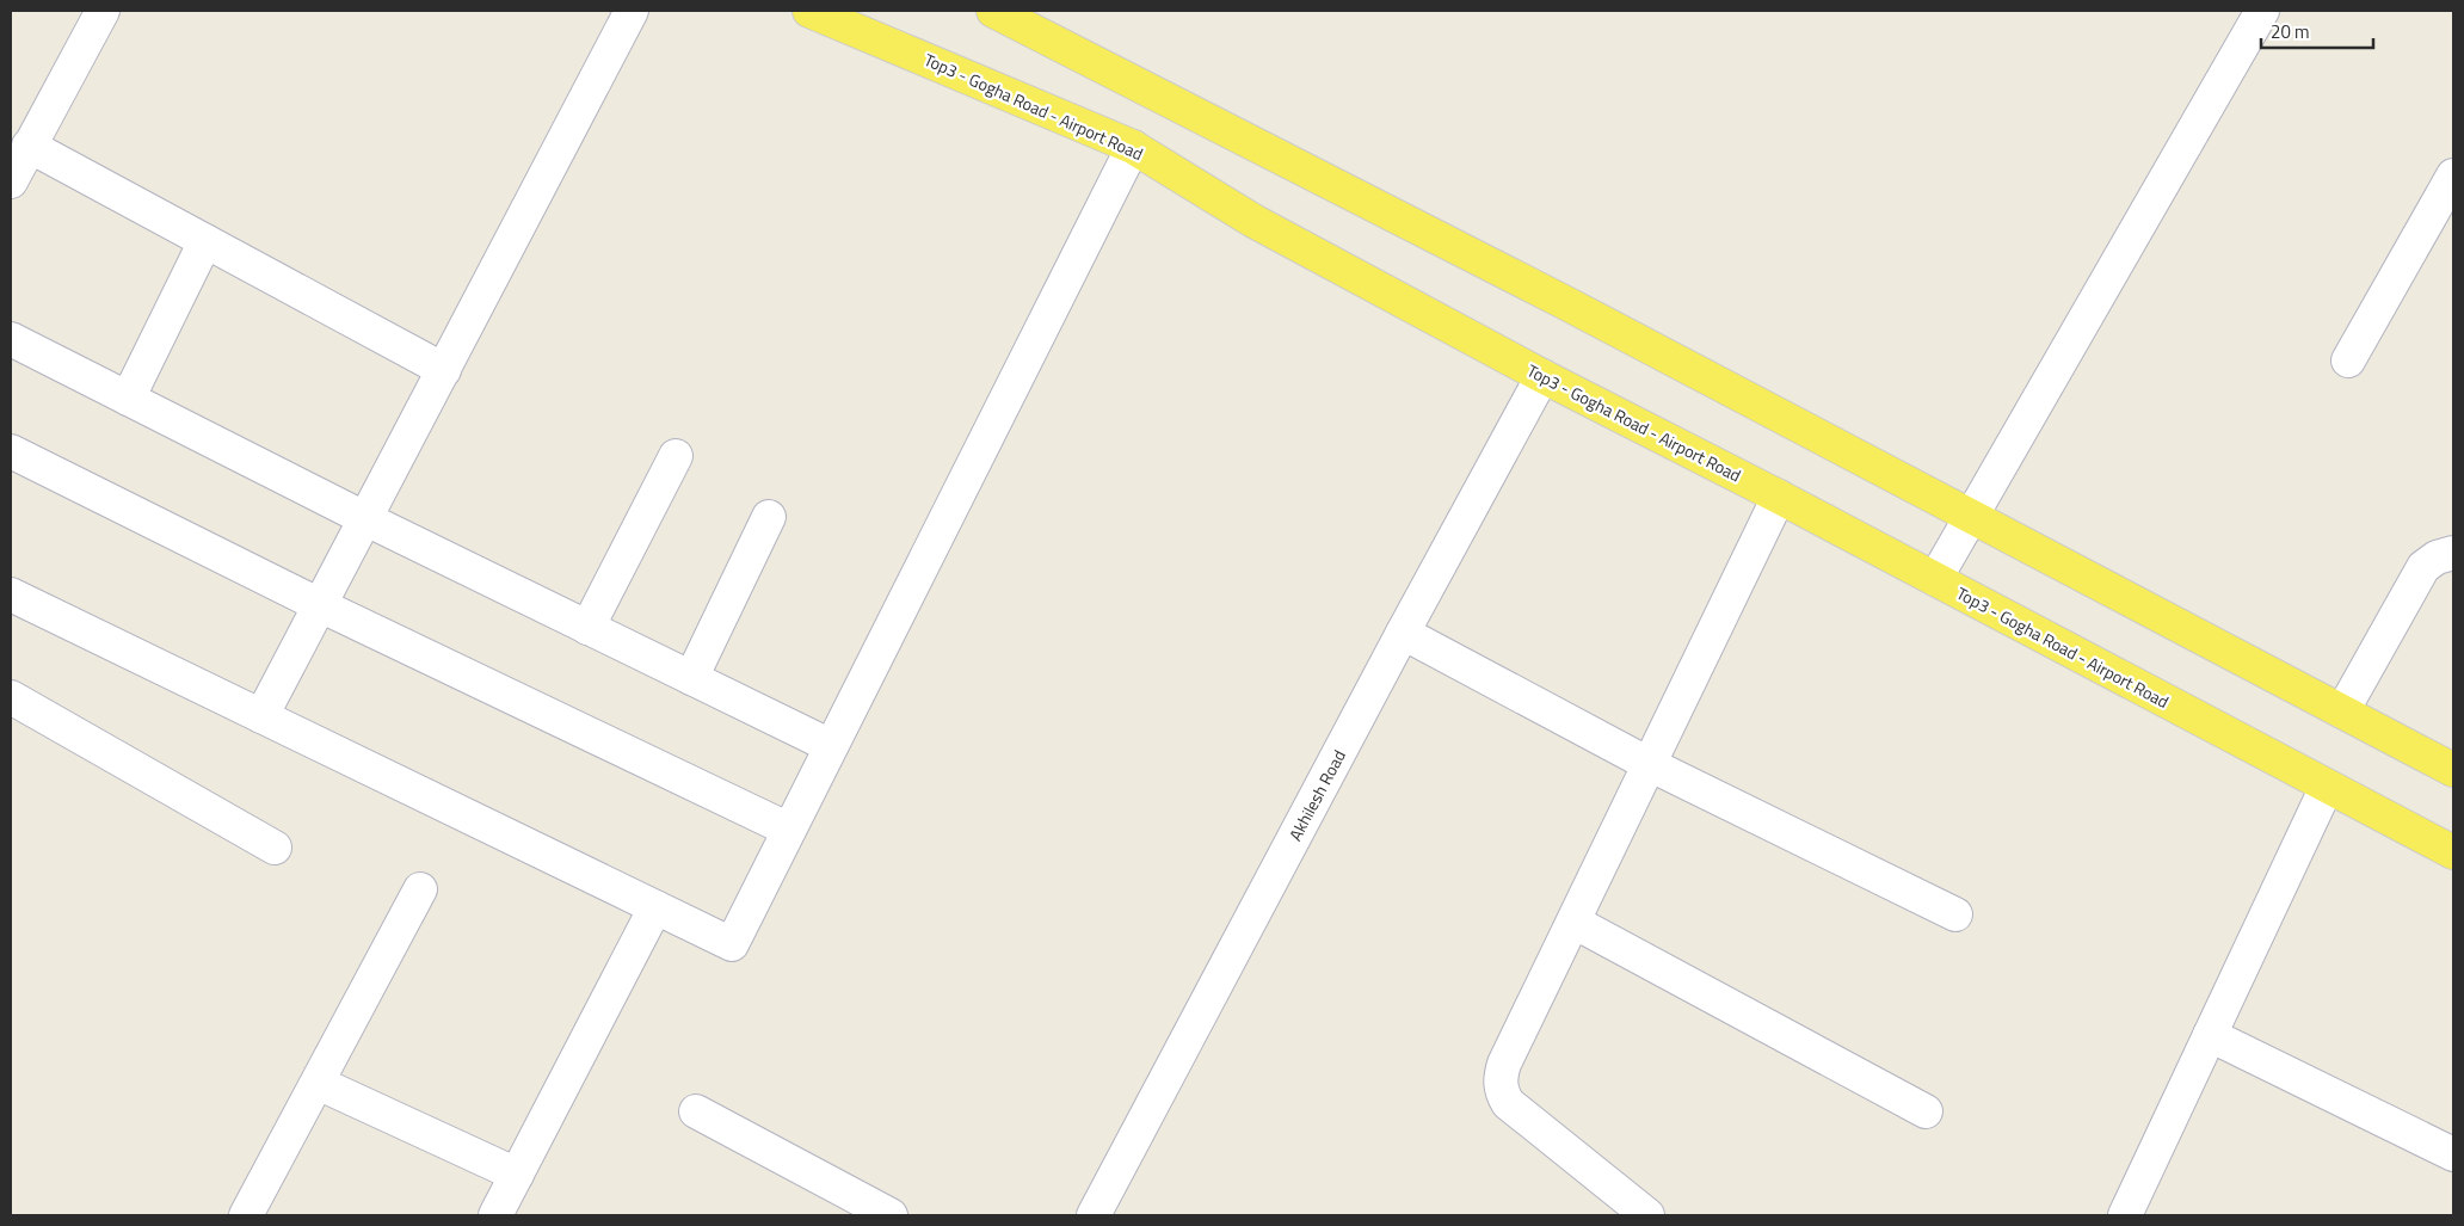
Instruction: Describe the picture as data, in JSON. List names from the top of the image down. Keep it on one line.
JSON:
{"streets":{"main road":["Top3 - Gogha Road - Airport Road"],"street":["Akhilesh Road"]},"crossings":[["Top3 - Gogha Road - Airport Road","Akhilesh Road"]],"scale_bar":"20 m"}
